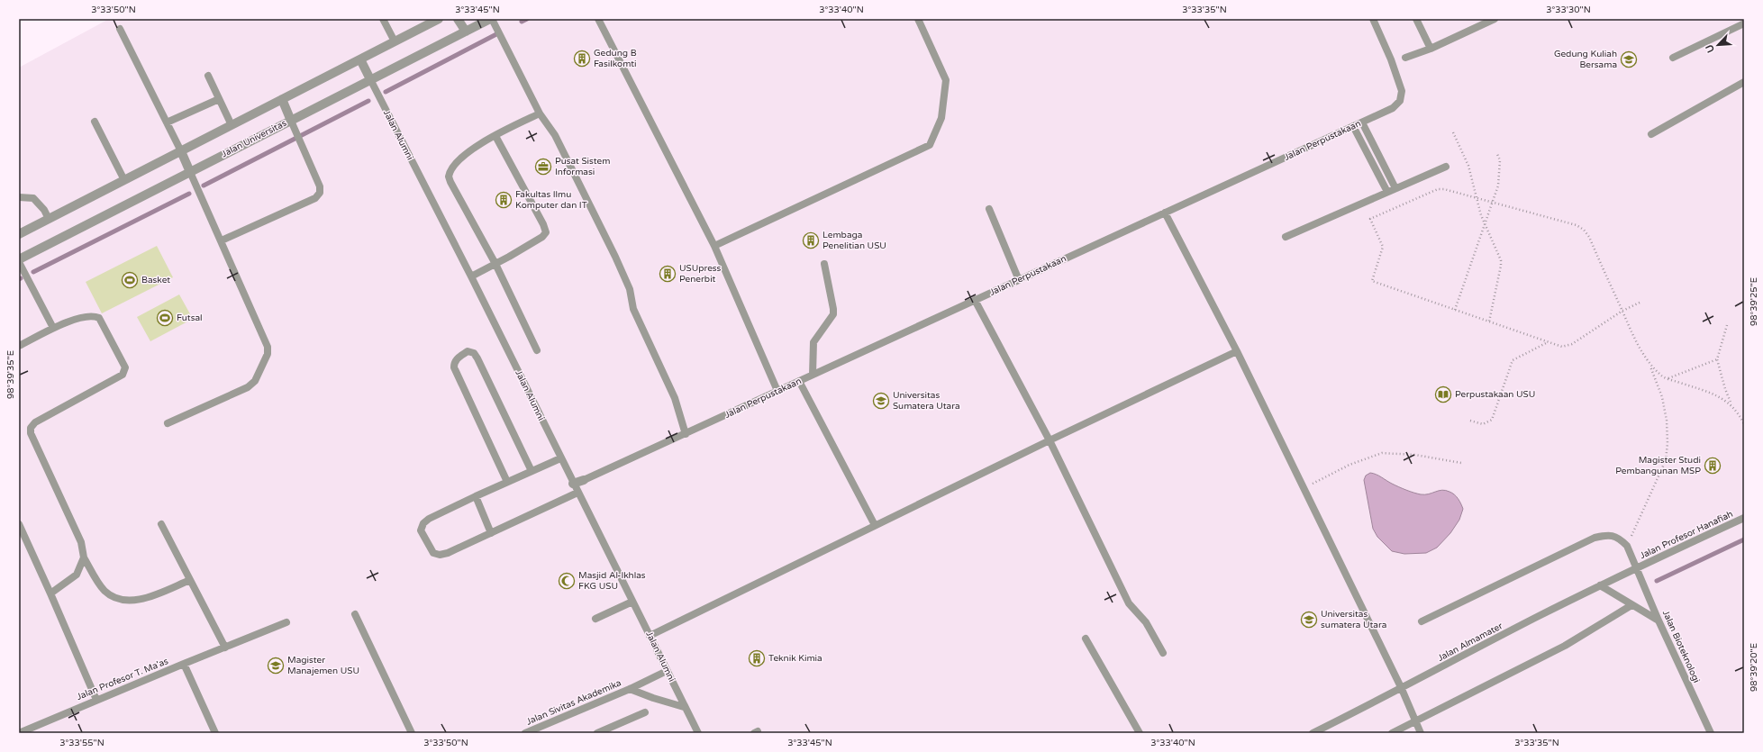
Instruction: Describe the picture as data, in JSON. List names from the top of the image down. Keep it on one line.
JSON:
{"streets":{"street":["Jalan Alumni","Jalan Universitas","Jalan Perpustakaan"],"lane":["Jalan Profesor Hanafiah","Jalan Almamater","Jalan Bioteknologi","Jalan Profesor T. Ma'as","Jalan Sivitas Akademika"]},"crossings":[["Jalan Alumni","Jalan Universitas"],["Jalan Alumni","Jalan Perpustakaan"],["Jalan Alumni","Jalan Sivitas Akademika"],["Jalan Profesor Hanafiah","Jalan Almamater"],["Jalan Profesor Hanafiah","Jalan Bioteknologi"],["Jalan Almamater","Jalan Bioteknologi"]],"places":{"building":["Gedung B Fasilkomti","Fakultas Ilmu Komputer dan IT","Lembaga Penelitian USU","USUpress Penerbit","Magister Studi Pembangunan MSP","Teknik Kimia"],"school or university":["Gedung Kuliah Bersama","Universitas Sumatera Utara","Universitas sumatera Utara","Magister Manajemen USU"],"office":["Pusat Sistem Informasi"],"sports":["Basket","Futsal"],"library":["Perpustakaan USU"],"mosque":["Masjid Al-Ikhlas FKG USU"]},"north":"bottom left","coordinates":["3°33'50\"N","3°33'45\"N","3°33'40\"N","3°33'35\"N","3°33'30\"N","98°39'25\"E","98°39'35\"E","98°39'20\"E","3°33'55\"N"]}
